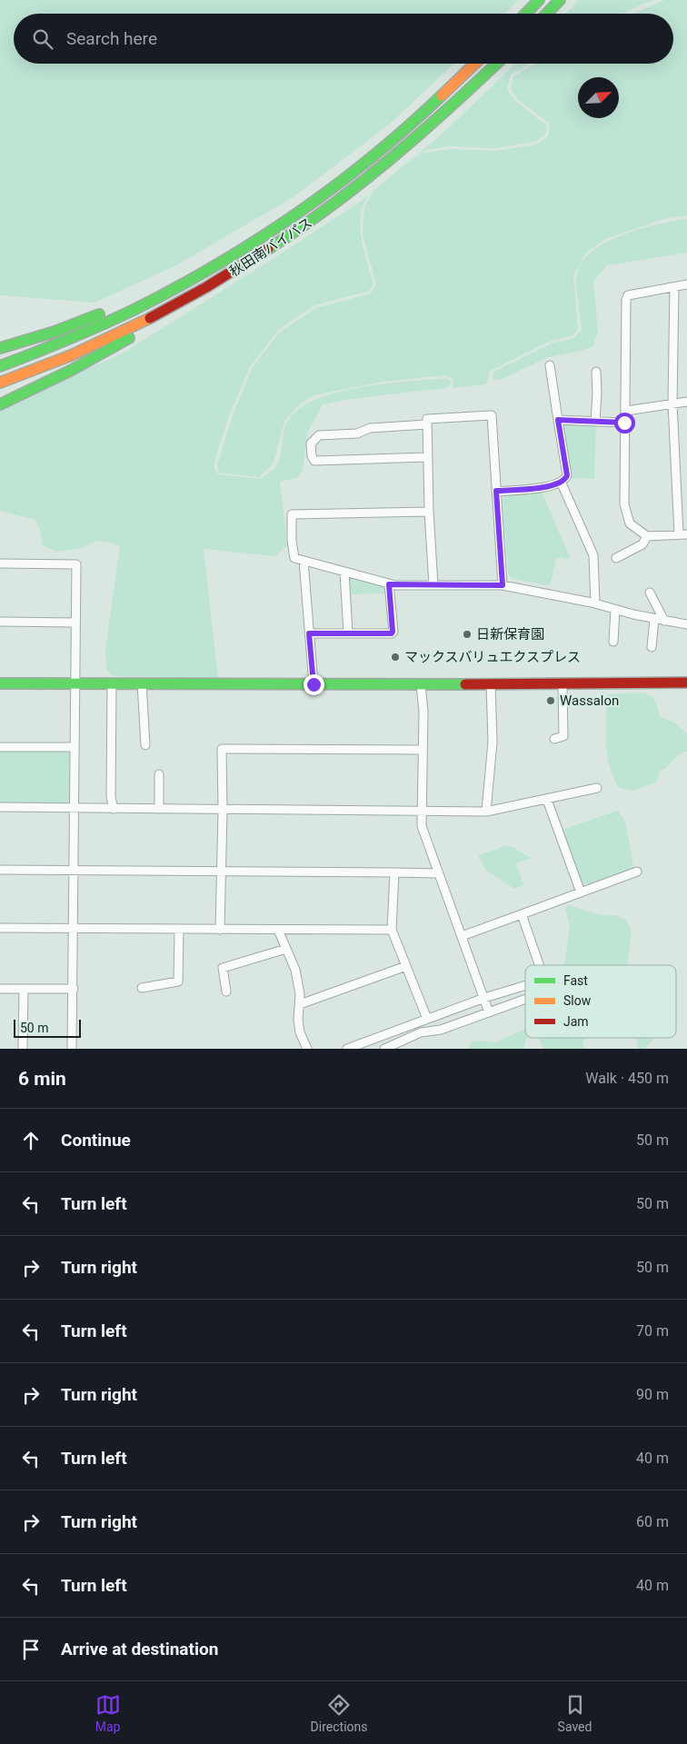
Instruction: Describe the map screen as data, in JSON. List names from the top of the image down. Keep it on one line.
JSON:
{"streets":{"main road":["秋田南バイパス"]},"places":["日新保育園","マックスバリュエクスプレス","Wassalon"],"legend":["Fast","Slow","Jam"],"scale_bar":"50 m","north":"top right","page":{"search":"Search here","scale":"50 m","heading":["6 min","Walk · 450 m"],"list":[["Continue","50 m"],["Turn left","50 m"],["Turn right","50 m"],["Turn left","70 m"],["Turn right","90 m"],["Turn left","40 m"],["Turn right","60 m"],["Turn left","40 m"],"Arrive at destination"],"nav":["Map","Directions","Saved"]}}
